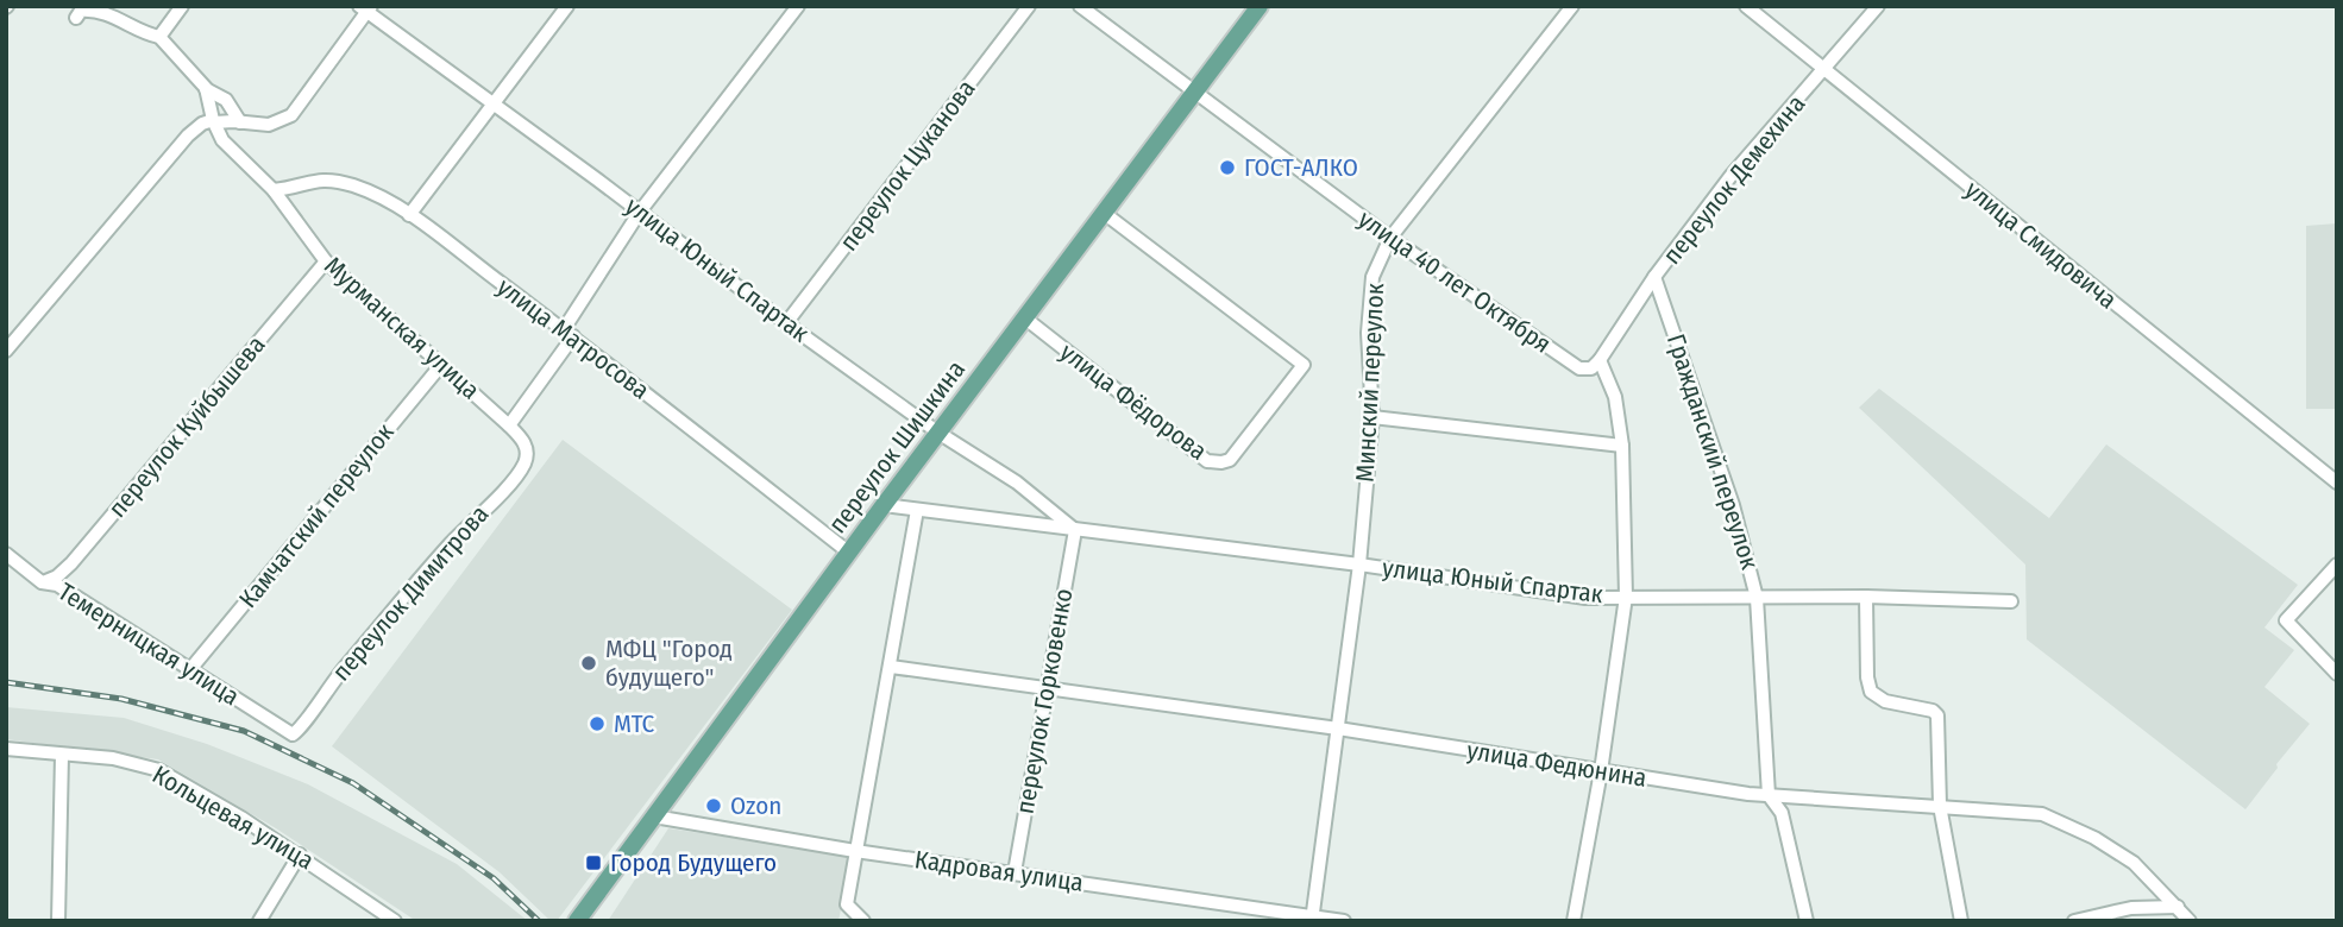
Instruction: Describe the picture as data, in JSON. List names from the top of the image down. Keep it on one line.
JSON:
{"streets":{"main road":["переулок Шишкина"],"street":["переулок Цуканова","переулок Демехина","улица Смидовича","улица Юный Спартак","улица 40 лет Октября","Мурманская улица","улица Матросова","Минский переулок","улица Фёдорова","переулок Куйбышева","Гражданский переулок","Камчатский переулок","переулок Димитрова","Темерницкая улица","переулок Горковенко","улица Федюнина","Кольцевая улица","Кадровая улица"]},"crossings":[["переулок Цуканова","улица Юный Спартак"],["переулок Демехина","улица Смидовича"],["переулок Демехина","улица 40 лет Октября"],["переулок Демехина","Гражданский переулок"],["улица Юный Спартак","Минский переулок"],["улица Юный Спартак","переулок Шишкина"],["улица Юный Спартак","Гражданский переулок"],["улица Юный Спартак","переулок Горковенко"],["улица 40 лет Октября","Минский переулок"],["улица 40 лет Октября","переулок Шишкина"],["Мурманская улица","улица Матросова"],["Мурманская улица","переулок Куйбышева"],["Мурманская улица","Камчатский переулок"],["Мурманская улица","переулок Димитрова"],["улица Матросова","переулок Шишкина"],["Минский переулок","улица Федюнина"],["Минский переулок","Кадровая улица"],["улица Фёдорова","переулок Шишкина"],["переулок Куйбышева","Темерницкая улица"],["переулок Шишкина","Кадровая улица"],["Гражданский переулок","улица Федюнина"],["Камчатский переулок","Темерницкая улица"],["переулок Димитрова","Темерницкая улица"],["переулок Горковенко","улица Федюнина"],["переулок Горковенко","Кадровая улица"]],"places":{"other":["ГОСТ-АЛКО","МФЦ \"Город будущего\"","МТС","Ozon"],"transit":["Город Будущего"]}}
